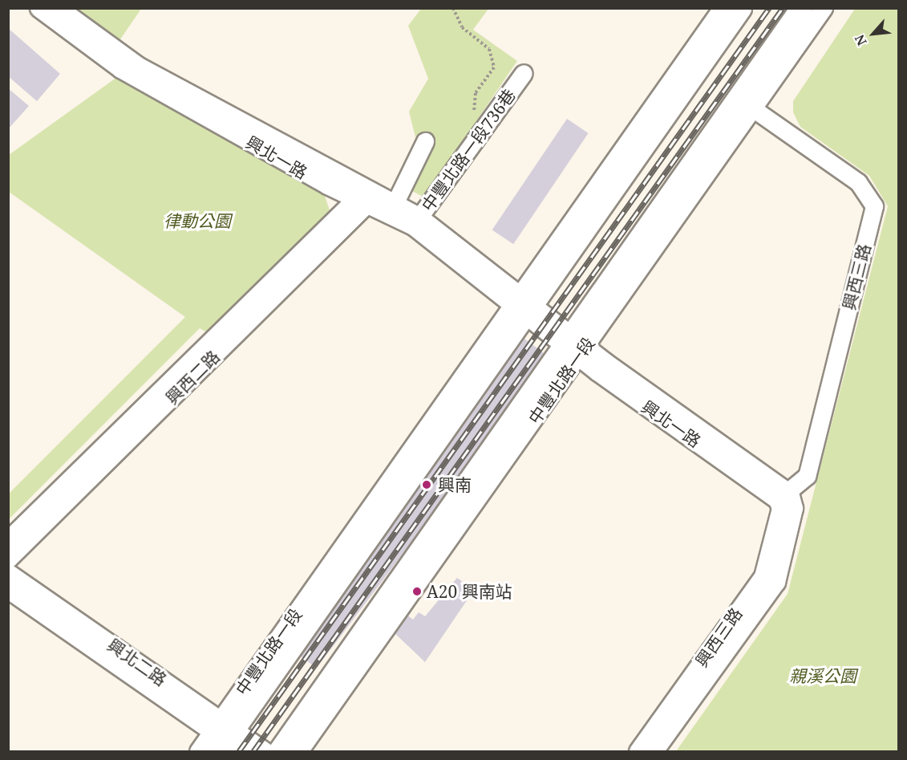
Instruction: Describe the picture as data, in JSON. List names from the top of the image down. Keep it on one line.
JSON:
{"streets":{"main road":["中豐北路一段"],"street":["中豐北路一段736巷","興北一路","興西三路","興西二路","興北二路"]},"crossings":[["中豐北路一段736巷","興北一路"],["興北一路","興西三路"],["興北一路","興西二路"],["興北一路","中豐北路一段"],["興西三路","中豐北路一段"],["中豐北路一段","興北二路"]],"parks":["律動公園","親溪公園"],"places":["興南","A20 興南站"],"north":"bottom left"}
